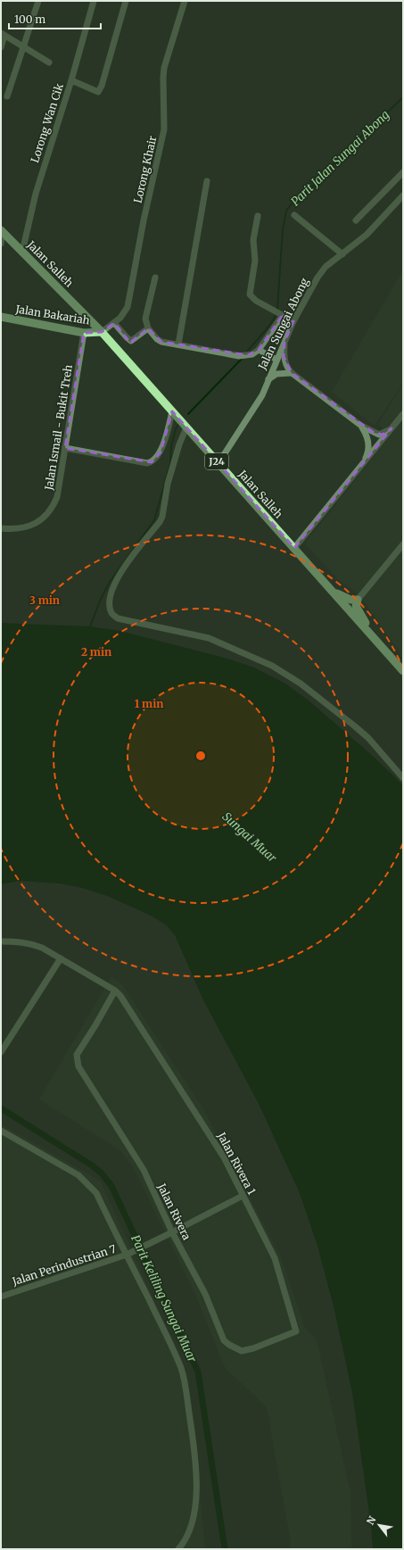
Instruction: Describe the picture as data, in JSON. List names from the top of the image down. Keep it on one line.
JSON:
{"streets":{"main road":["Jalan Salleh","Jalan Bakariah","J24"],"street":["Lorong Wan Cik","Lorong Khair","Jalan Sungai Abong","Jalan Ismail - Bukit Treh","Jalan Rivera 1","Jalan Rivera","Jalan Perindustrian 7"]},"crossings":[["Lorong Wan Cik","Jalan Salleh"],["Lorong Khair","Jalan Salleh"],["Lorong Khair","Jalan Bakariah"],["Lorong Khair","J24"],["Jalan Salleh","Jalan Bakariah"],["Jalan Salleh","Jalan Sungai Abong"],["Jalan Salleh","J24"],["Jalan Bakariah","Jalan Ismail - Bukit Treh"],["Jalan Bakariah","J24"],["Jalan Rivera 1","Jalan Rivera"],["Jalan Rivera 1","Jalan Perindustrian 7"],["Jalan Rivera","Jalan Perindustrian 7"]],"water":["Parit Jalan Sungai Abong","Sungai Muar","Parit Keliling Sungai Muar"],"scale_bar":"100 m","north":"top left","rings":["3 min","2 min","1 min"]}
